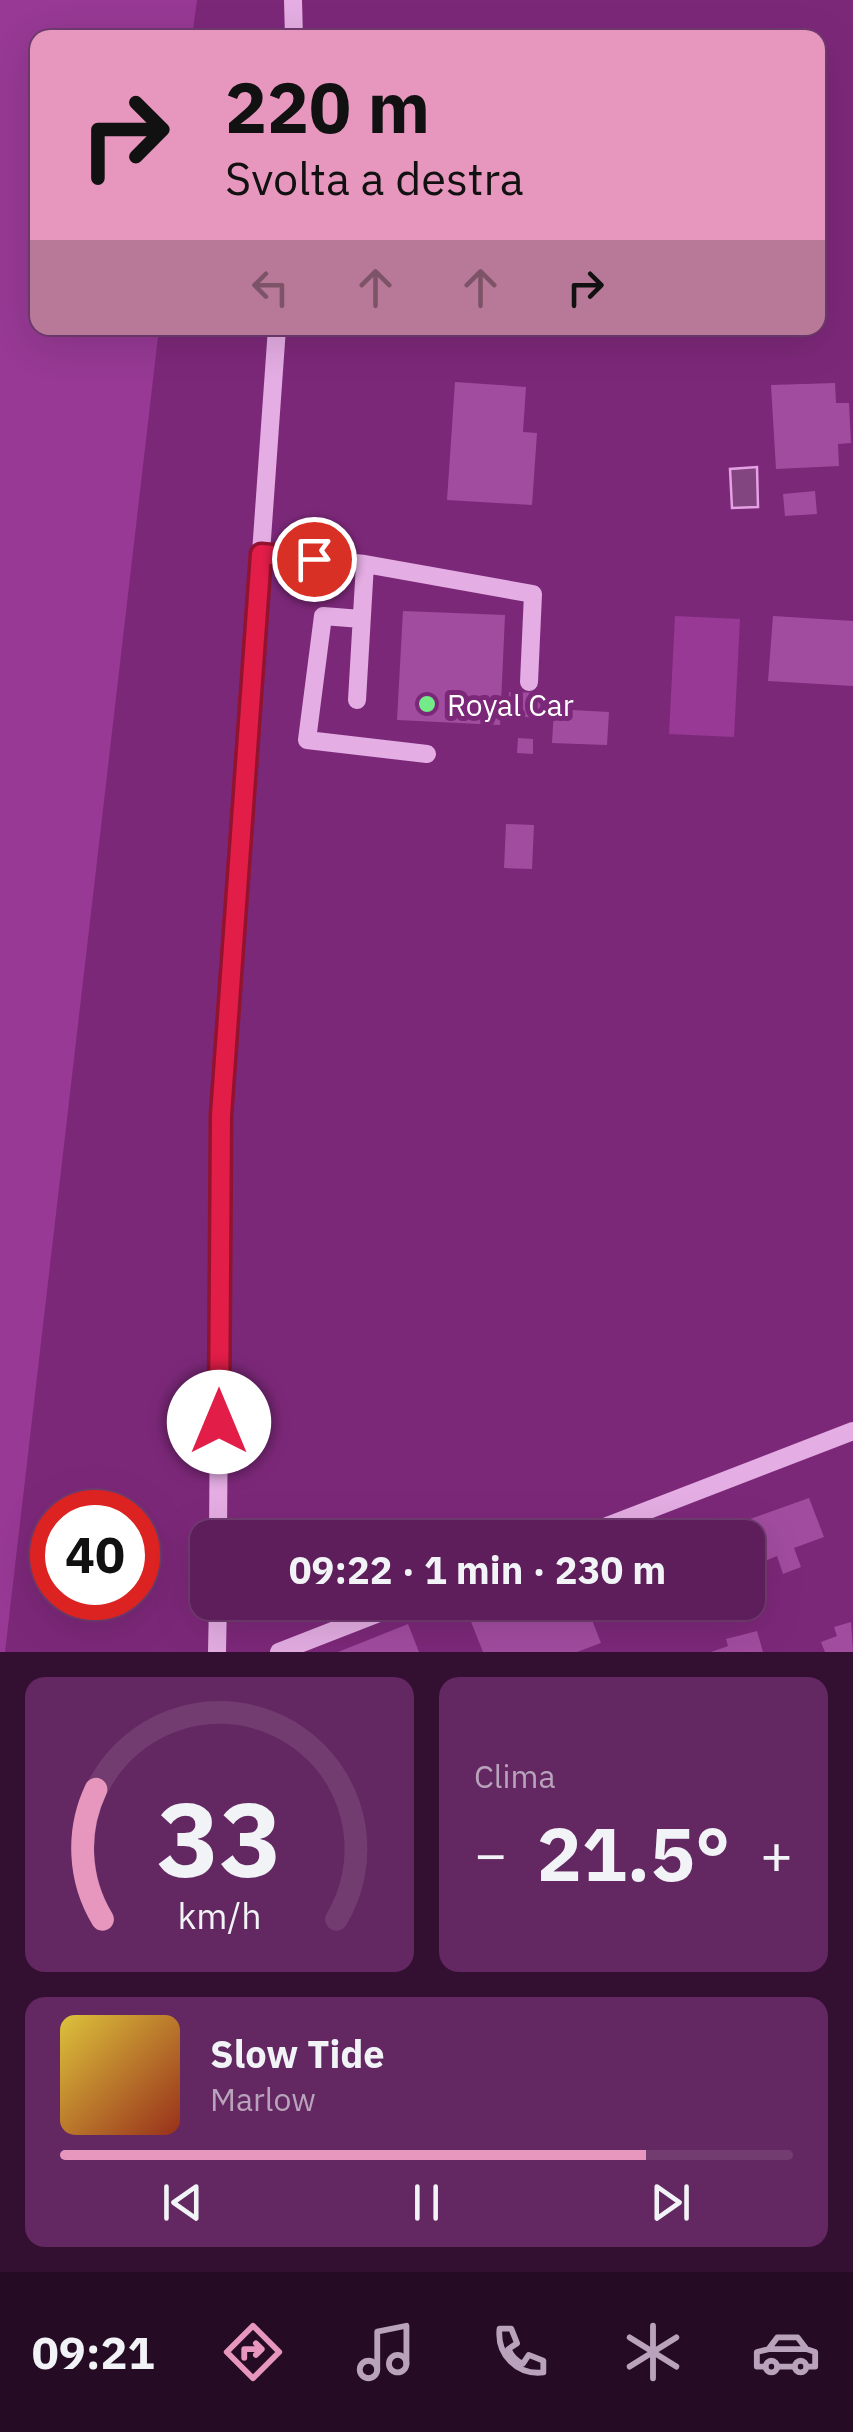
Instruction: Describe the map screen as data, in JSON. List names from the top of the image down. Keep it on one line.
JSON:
{"places":["Royal Car"],"page":{"turn":["220 m","Svolta a destra"],"limit":"40","trip":"09:22 · 1 min · 230 m","tile":"Clima","heat":["−","21.5°","+"],"song":["Slow Tide","Marlow"],"tabs":"09:21","gauge":["33","km/h"]}}
